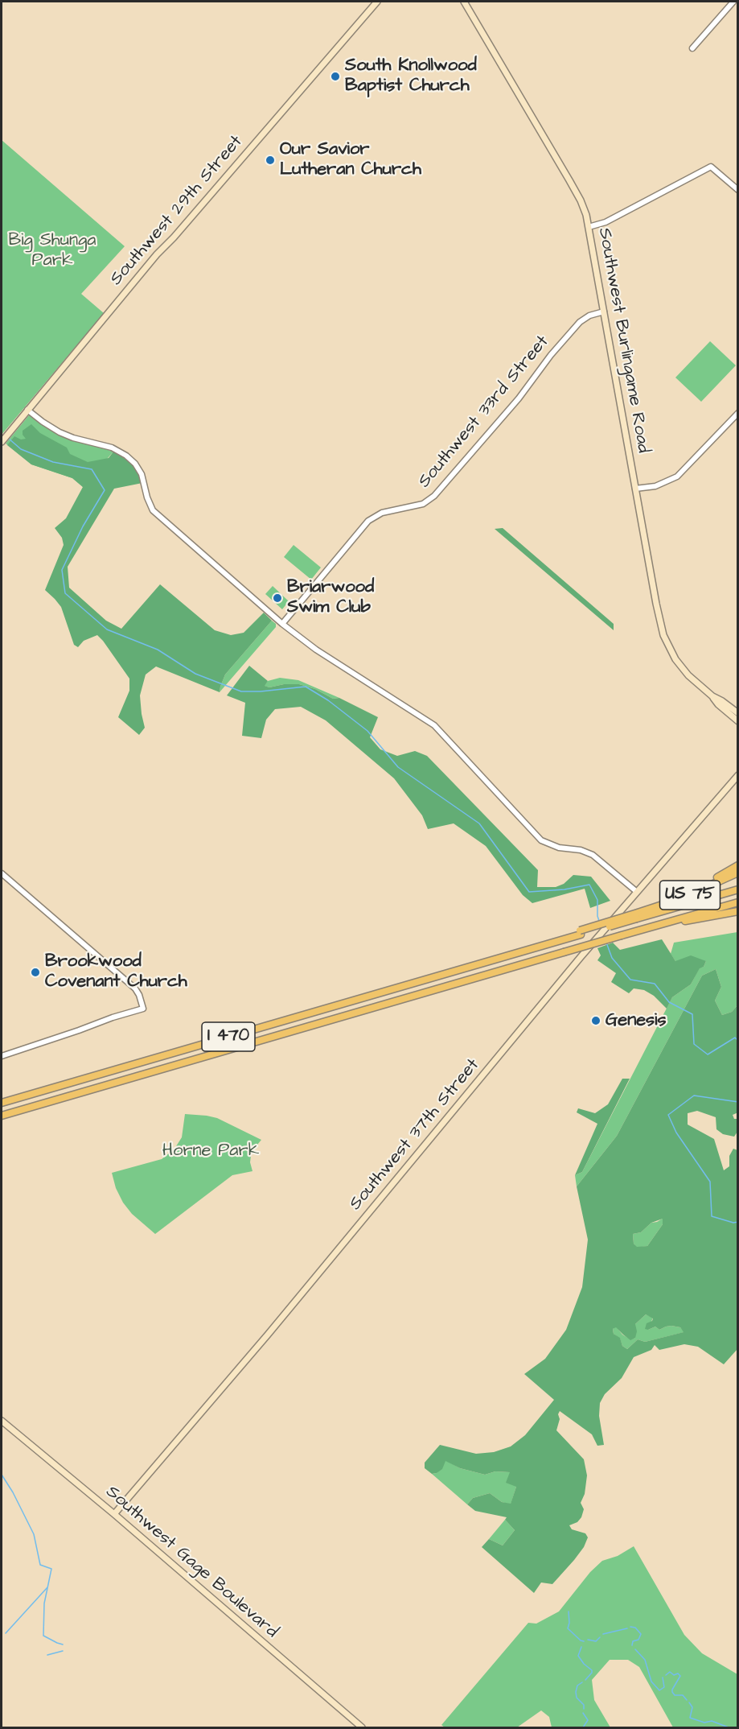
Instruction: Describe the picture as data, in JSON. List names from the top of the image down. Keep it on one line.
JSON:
{"streets":{"highway":["US 75","I 470"],"main road":["Southwest 29th Street","Southwest Burlingame Road","Southwest 37th Street","Southwest Gage Boulevard"],"street":["Southwest 33rd Street"]},"crossings":[["Southwest Burlingame Road","Southwest 33rd Street"],["US 75","I 470"],["Southwest 37th Street","Southwest Gage Boulevard"]],"parks":["Big Shunga Park","Horne Park"],"places":["South Knollwood Baptist Church","Our Savior Lutheran Church","Briarwood Swim Club","Brookwood Covenant Church","Genesis"]}
